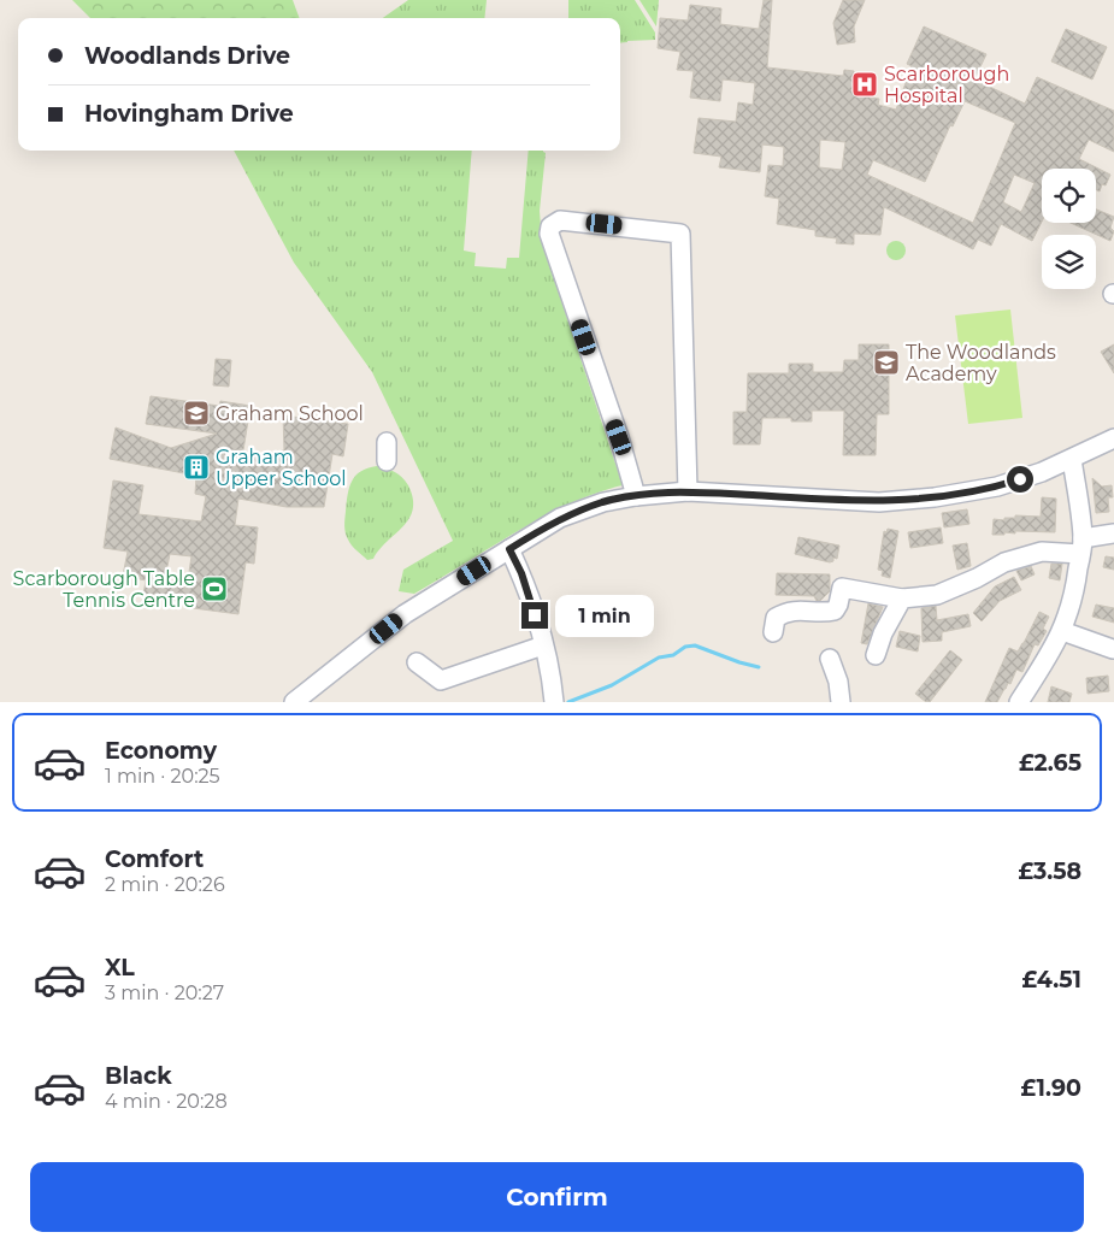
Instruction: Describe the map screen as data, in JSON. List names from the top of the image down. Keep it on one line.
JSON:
{"places":{"hospital":["Scarborough Hospital"],"school or university":["The Woodlands Academy","Graham School"],"building":["Graham Upper School"],"sports":["Scarborough Table Tennis Centre"]},"page":{"banner":["Woodlands Drive","Hovingham Drive"],"bubble":"1 min","list":[{"name":"Economy","note":"1 min · 20:25","value":"£2.65"},{"name":"Comfort","note":"2 min · 20:26","value":"£3.58"},{"name":"XL","note":"3 min · 20:27","value":"£4.51"},{"name":"Black","note":"4 min · 20:28","value":"£1.90"}],"buttons":"Confirm"}}
